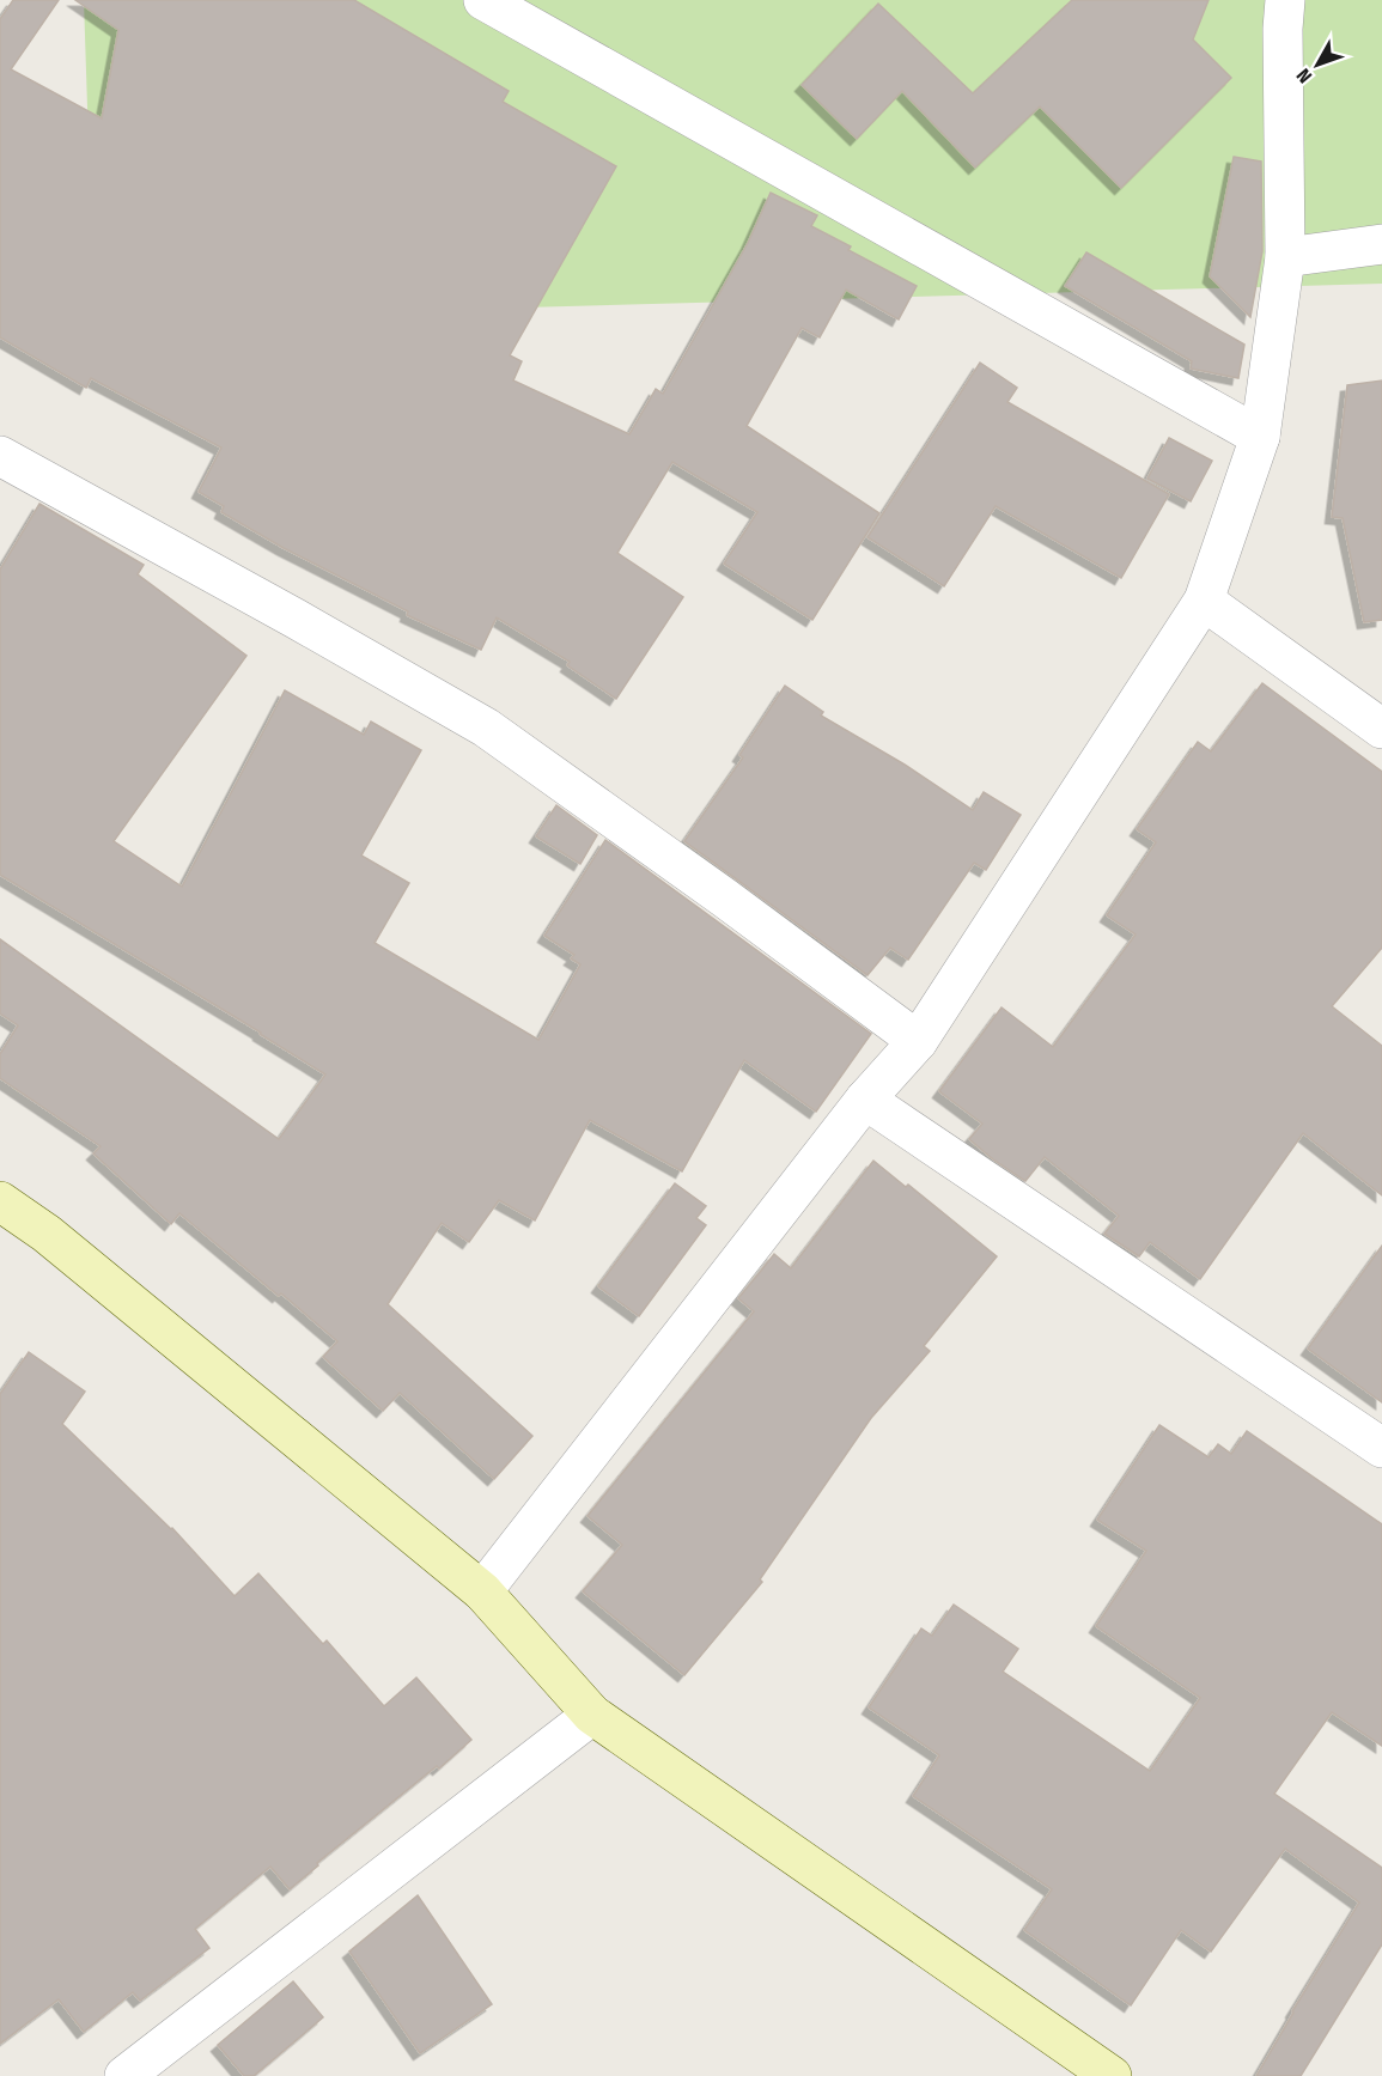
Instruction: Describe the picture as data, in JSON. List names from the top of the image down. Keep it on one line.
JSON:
{"north":"bottom left"}
